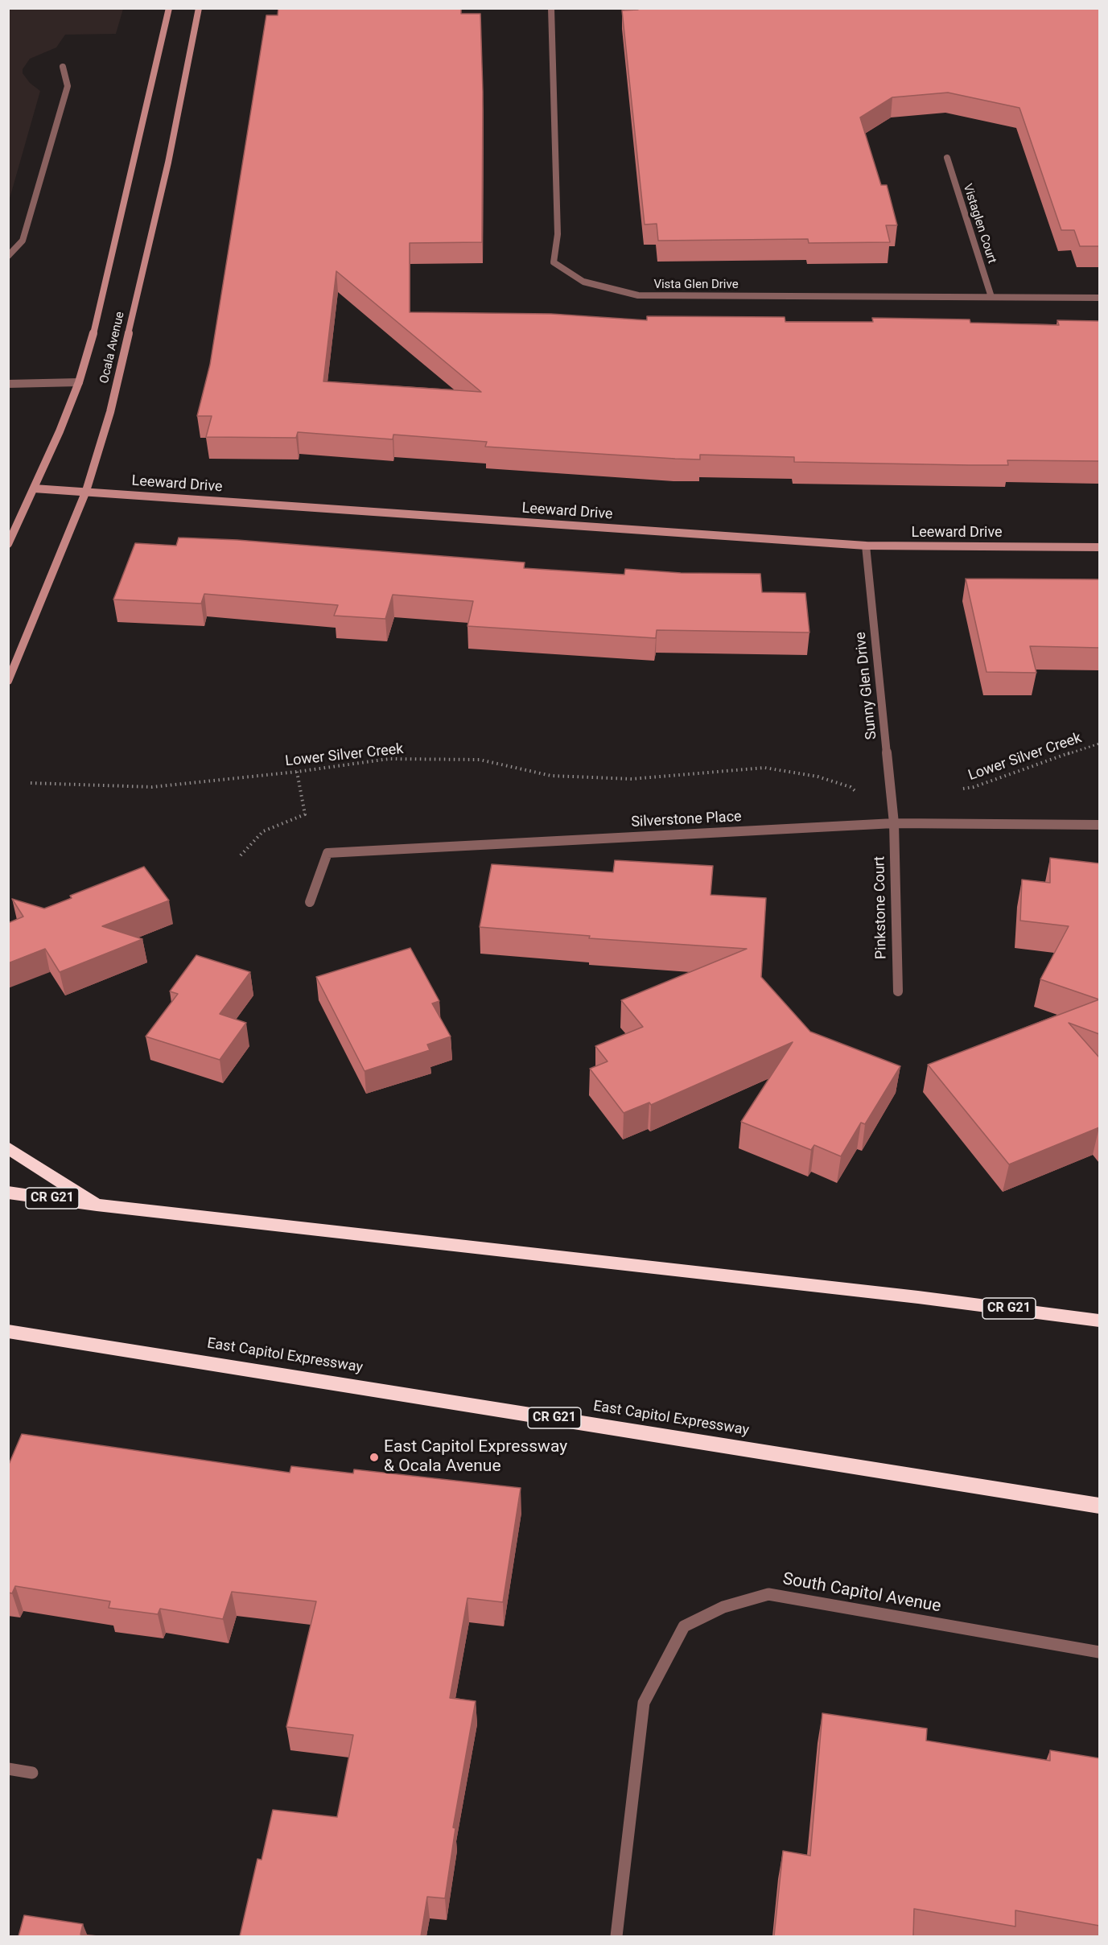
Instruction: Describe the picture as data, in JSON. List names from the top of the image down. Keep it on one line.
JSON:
{"streets":{"highway":["CR G21","East Capitol Expressway"],"main road":["Ocala Avenue","Leeward Drive"],"street":["Vistaglen Court","Vista Glen Drive","Sunny Glen Drive","Silverstone Place","Pinkstone Court","South Capitol Avenue"],"path":["Lower Silver Creek"]},"crossings":[["Vistaglen Court","Vista Glen Drive"],["Ocala Avenue","Leeward Drive"],["Leeward Drive","Sunny Glen Drive"],["Sunny Glen Drive","Silverstone Place"],["Sunny Glen Drive","Pinkstone Court"],["Silverstone Place","Pinkstone Court"]],"places":["East Capitol Expressway & Ocala Avenue"]}
